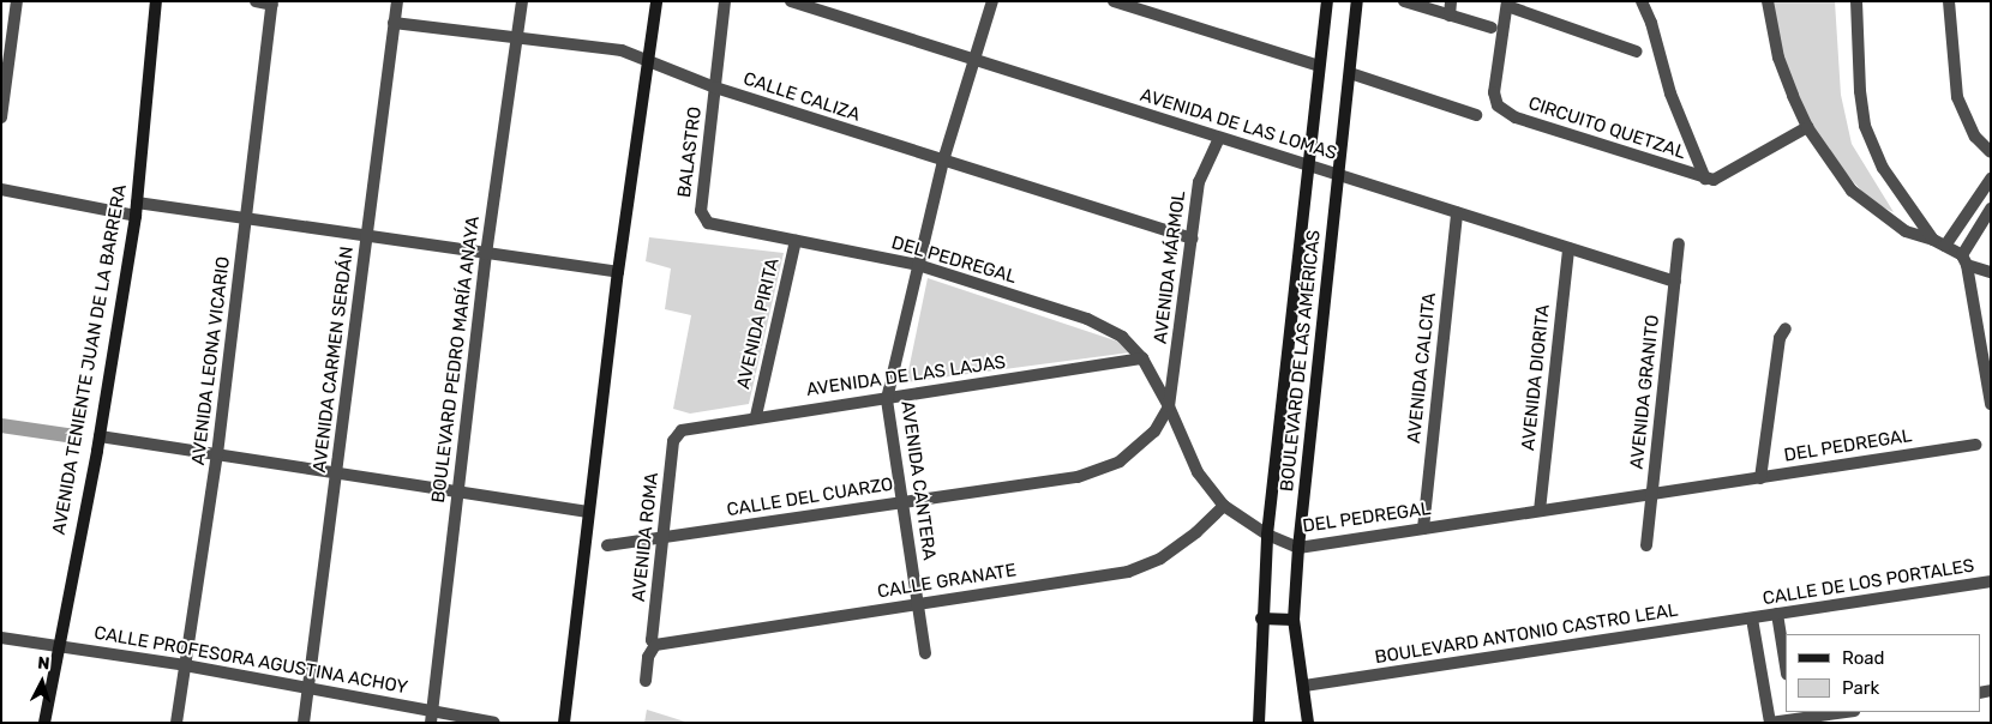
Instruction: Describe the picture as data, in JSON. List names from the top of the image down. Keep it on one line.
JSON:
{"streets":{"main road":["AVENIDA TENIENTE JUAN DE LA BARRERA","BOULEVARD DE LAS AMÉRICAS"],"street":["CALLE CALIZA","AVENIDA DE LAS LOMAS","CIRCUITO QUETZAL","BALASTRO","DEL PEDREGAL","AVENIDA MÁRMOL","AVENIDA PIRITA","AVENIDA CARMEN SERDÁN","BOULEVARD PEDRO MARÍA ANAYA","AVENIDA LEONA VICARIO","AVENIDA CALCITA","AVENIDA DE LAS LAJAS","AVENIDA DIORITA","AVENIDA GRANITO","AVENIDA CANTERA","CALLE DEL CUARZO","AVENIDA ROMA","CALLE GRANATE","CALLE DE LOS PORTALES","BOULEVARD ANTONIO CASTRO LEAL","CALLE PROFESORA AGUSTINA ACHOY"]},"crossings":[["CALLE CALIZA","BALASTRO"],["CALLE CALIZA","AVENIDA MÁRMOL"],["CALLE CALIZA","AVENIDA CARMEN SERDÁN"],["CALLE CALIZA","BOULEVARD PEDRO MARÍA ANAYA"],["CALLE CALIZA","AVENIDA CANTERA"],["AVENIDA DE LAS LOMAS","AVENIDA MÁRMOL"],["AVENIDA DE LAS LOMAS","BOULEVARD DE LAS AMÉRICAS"],["AVENIDA DE LAS LOMAS","AVENIDA CALCITA"],["AVENIDA DE LAS LOMAS","AVENIDA DIORITA"],["AVENIDA DE LAS LOMAS","AVENIDA GRANITO"],["AVENIDA DE LAS LOMAS","AVENIDA CANTERA"],["BALASTRO","DEL PEDREGAL"],["DEL PEDREGAL","AVENIDA MÁRMOL"],["DEL PEDREGAL","AVENIDA PIRITA"],["DEL PEDREGAL","BOULEVARD DE LAS AMÉRICAS"],["DEL PEDREGAL","AVENIDA CALCITA"],["DEL PEDREGAL","AVENIDA DE LAS LAJAS"],["DEL PEDREGAL","AVENIDA DIORITA"],["DEL PEDREGAL","AVENIDA GRANITO"],["DEL PEDREGAL","AVENIDA CANTERA"],["DEL PEDREGAL","CALLE DEL CUARZO"],["DEL PEDREGAL","CALLE GRANATE"],["AVENIDA MÁRMOL","CALLE DEL CUARZO"],["AVENIDA PIRITA","AVENIDA DE LAS LAJAS"],["AVENIDA TENIENTE JUAN DE LA BARRERA","CALLE PROFESORA AGUSTINA ACHOY"],["AVENIDA CARMEN SERDÁN","CALLE PROFESORA AGUSTINA ACHOY"],["BOULEVARD PEDRO MARÍA ANAYA","CALLE PROFESORA AGUSTINA ACHOY"],["AVENIDA LEONA VICARIO","CALLE PROFESORA AGUSTINA ACHOY"],["BOULEVARD DE LAS AMÉRICAS","BOULEVARD ANTONIO CASTRO LEAL"],["AVENIDA DE LAS LAJAS","AVENIDA CANTERA"],["AVENIDA DE LAS LAJAS","AVENIDA ROMA"],["AVENIDA CANTERA","CALLE DEL CUARZO"],["AVENIDA CANTERA","CALLE GRANATE"],["CALLE DEL CUARZO","AVENIDA ROMA"],["AVENIDA ROMA","CALLE GRANATE"],["CALLE DE LOS PORTALES","BOULEVARD ANTONIO CASTRO LEAL"]],"legend":["Road","Park"],"north":"top"}
